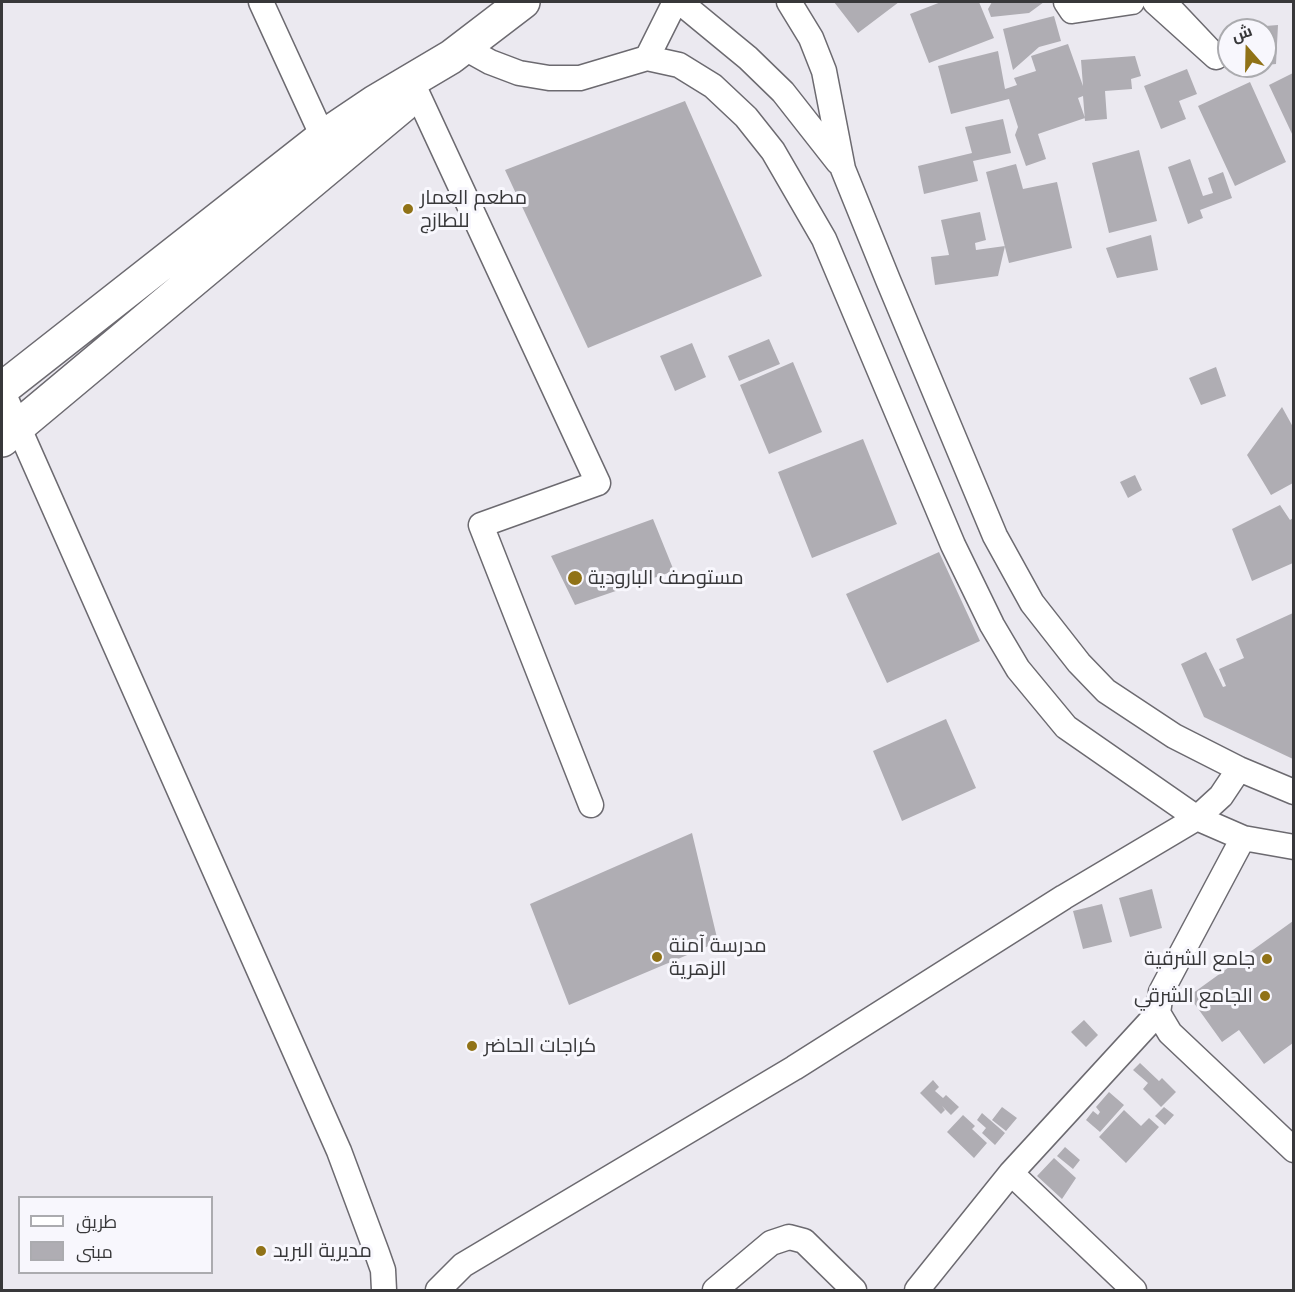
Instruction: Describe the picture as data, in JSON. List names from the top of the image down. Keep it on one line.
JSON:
{"places":["مطعم العمار للطازج","مستوصف البارودية","مدرسة آمنة الزهرية","جامع الشرقية","الجامع الشرقي","كراجات الحاضر","مديرية البريد"],"legend":["طريق","مبنى"],"north":"top"}
